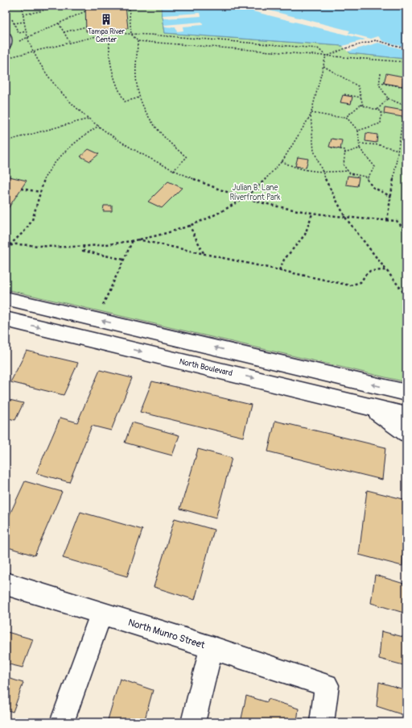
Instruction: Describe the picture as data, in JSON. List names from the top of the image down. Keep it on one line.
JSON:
{"streets":{"street":["North Boulevard","North Munro Street"]},"parks":["Julian B. Lane Riverfront Park"],"places":{"building":["Tampa River Center"]}}
